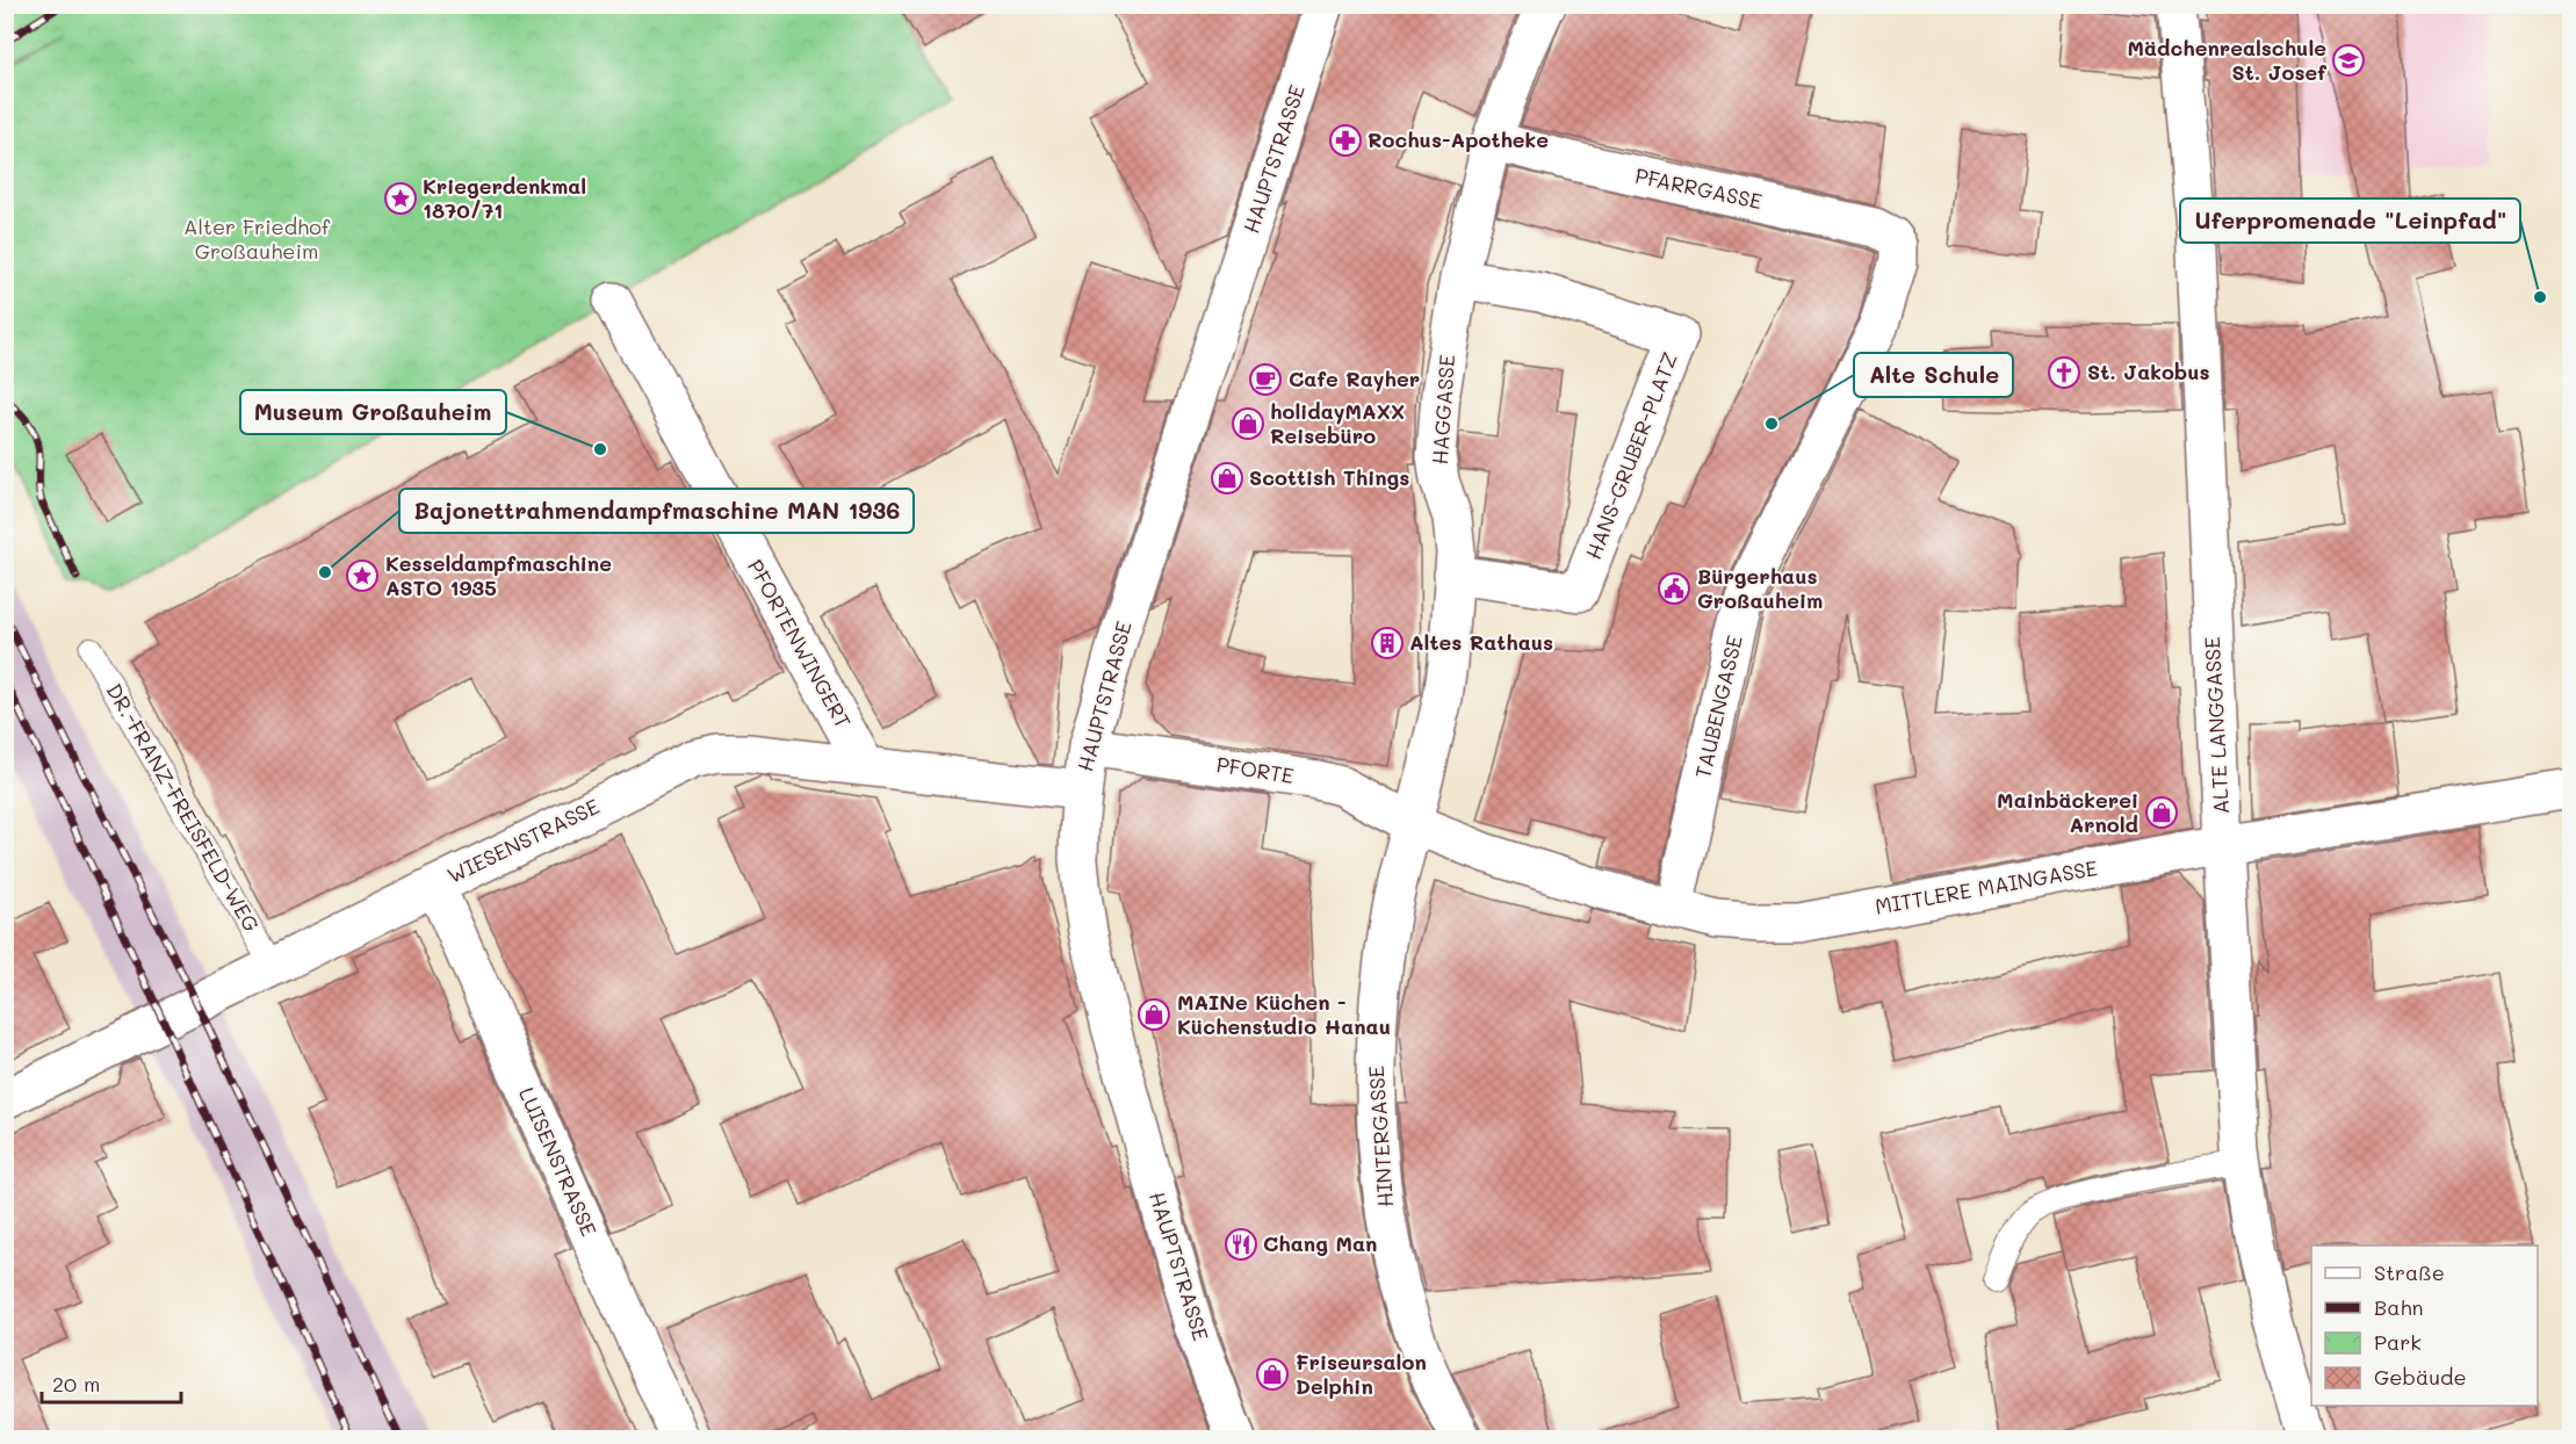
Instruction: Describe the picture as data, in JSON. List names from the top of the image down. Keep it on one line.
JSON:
{"streets":{"street":["HAUPTSTRASSE","PFARRGASSE","HAGGASSE","HANS-GRUBER-PLATZ","PFORTENWINGERT","TAUBENGASSE","ALTE LANGGASSE","PFORTE","WIESENSTRASSE","MITTLERE MAINGASSE","HINTERGASSE","LUISENSTRASSE"],"lane":["DR.-FRANZ-FREISFELD-WEG"]},"crossings":[["HAUPTSTRASSE","PFORTE"],["HAUPTSTRASSE","WIESENSTRASSE"],["PFARRGASSE","HAGGASSE"],["PFARRGASSE","TAUBENGASSE"],["HAGGASSE","HANS-GRUBER-PLATZ"],["HAGGASSE","PFORTE"],["HAGGASSE","MITTLERE MAINGASSE"],["HAGGASSE","HINTERGASSE"],["PFORTENWINGERT","WIESENSTRASSE"],["TAUBENGASSE","MITTLERE MAINGASSE"],["ALTE LANGGASSE","MITTLERE MAINGASSE"],["PFORTE","MITTLERE MAINGASSE"],["PFORTE","HINTERGASSE"],["DR.-FRANZ-FREISFELD-WEG","WIESENSTRASSE"],["WIESENSTRASSE","LUISENSTRASSE"],["MITTLERE MAINGASSE","HINTERGASSE"]],"parks":["Alter Friedhof Großauheim"],"places":{"school or university":["Mädchenrealschule St. Josef"],"pharmacy":["Rochus-Apotheke"],"place":["Kriegerdenkmal 1870/71","Kesseldampfmaschine ASTO 1935"],"other":["Uferpromenade \"Leinpfad\"","Alte Schule","Museum Großauheim","Bajonettrahmendampfmaschine MAN 1936"],"church":["St. Jakobus"],"cafe":["Cafe Rayher"],"shop":["holidayMAXX Reisebüro","Scottish Things","Mainbäckerei Arnold","MAINe Küchen - Küchenstudio Hanau","Friseursalon Delphin"],"public building":["Bürgerhaus Großauheim"],"building":["Altes Rathaus"],"restaurant":["Chang Man"]},"legend":["Straße","Bahn","Park","Gebäude"],"scale_bar":"20 m"}
